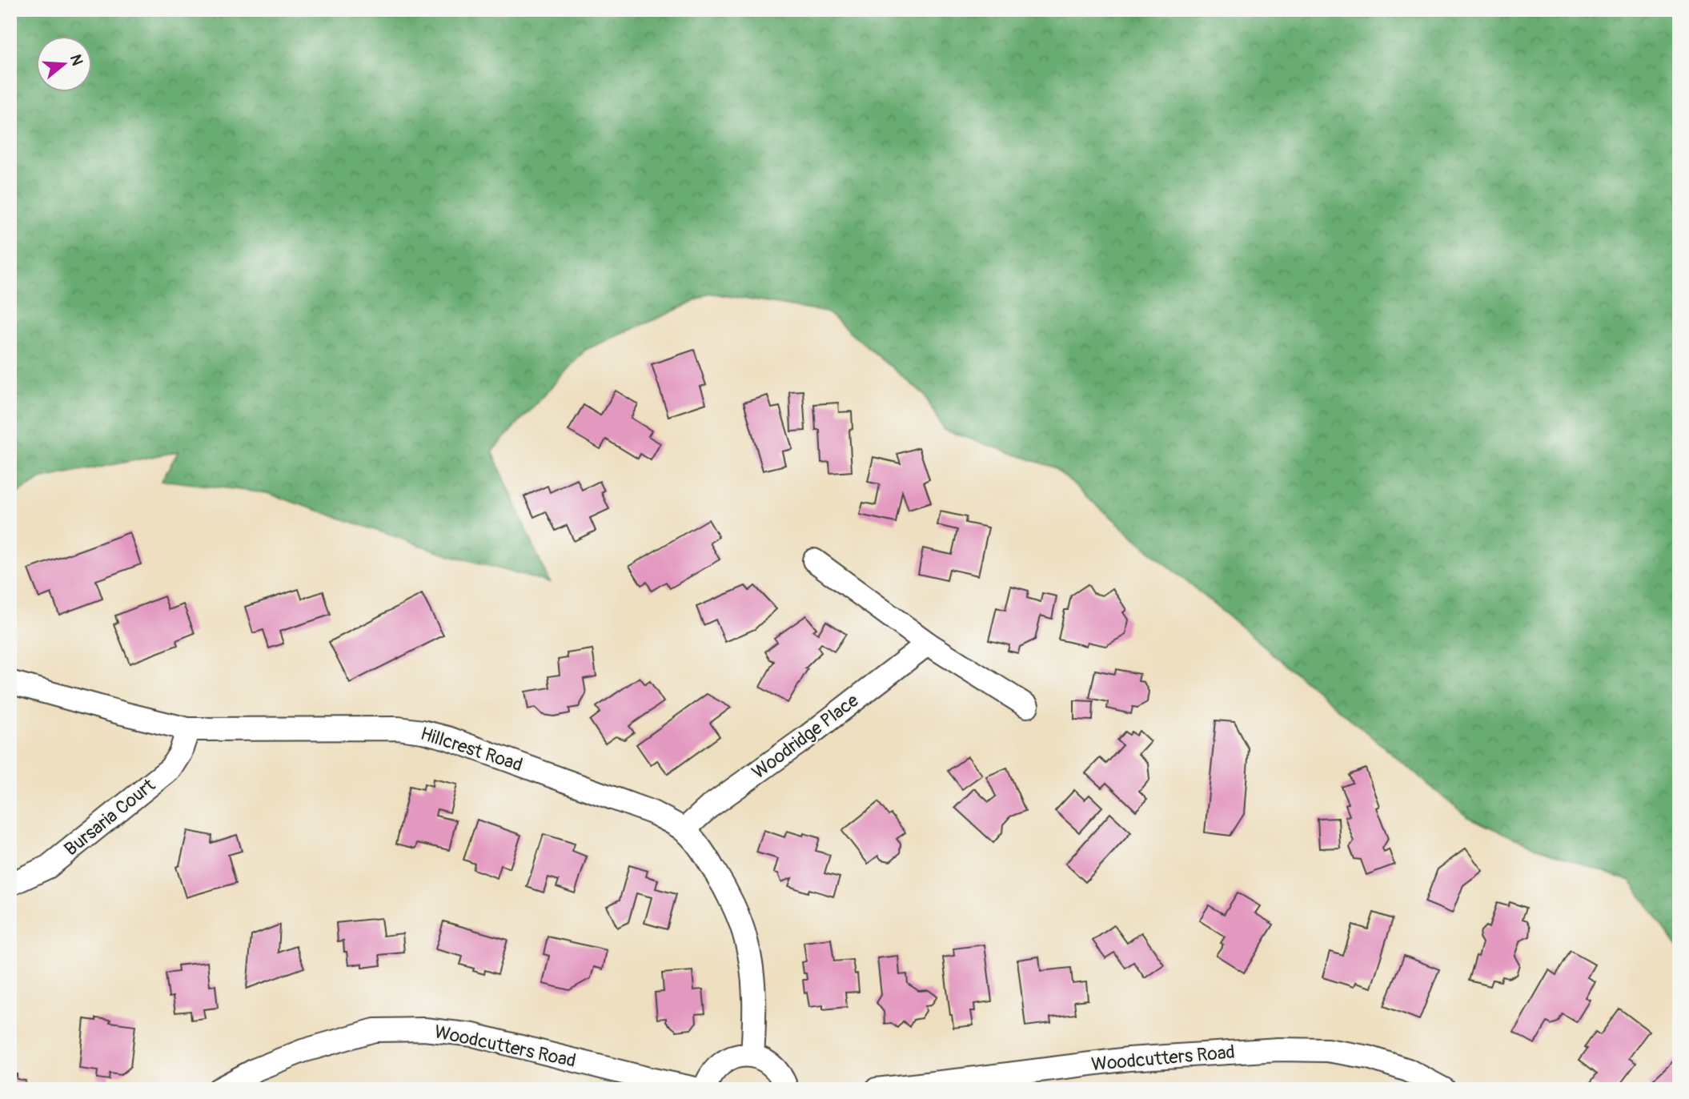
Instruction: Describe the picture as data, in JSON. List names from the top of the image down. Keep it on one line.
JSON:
{"streets":{"street":["Woodridge Place","Hillcrest Road","Bursaria Court","Woodcutters Road"]},"crossings":[["Woodridge Place","Hillcrest Road"],["Hillcrest Road","Bursaria Court"]],"north":"right"}
